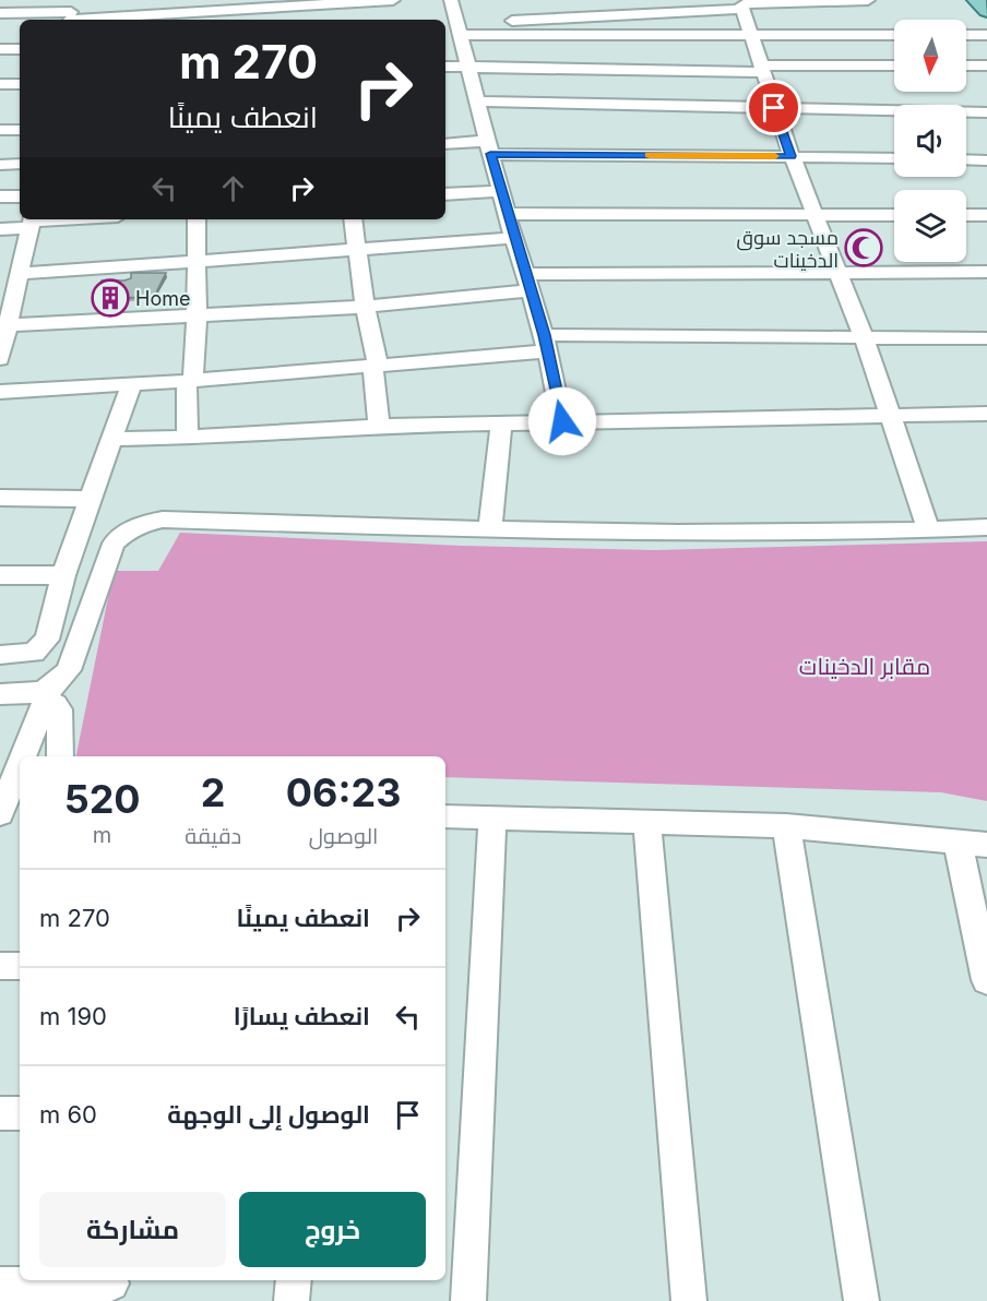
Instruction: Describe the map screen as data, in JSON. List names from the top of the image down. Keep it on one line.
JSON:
{"parks":["مقابر الدخينات"],"places":{"mosque":["مسجد سوق الدخينات"],"building":["Home"]},"north":"bottom","page":{"turn":["270 m","انعطف يمينًا"],"eta":["06:23","الوصول","2","دقيقة","520","m"],"list":[{"name":"انعطف يمينًا","value":"270 m"},{"name":"انعطف يسارًا","value":"190 m"},{"name":"الوصول إلى الوجهة","value":"60 m"}],"buttons":["خروج","مشاركة"]}}
